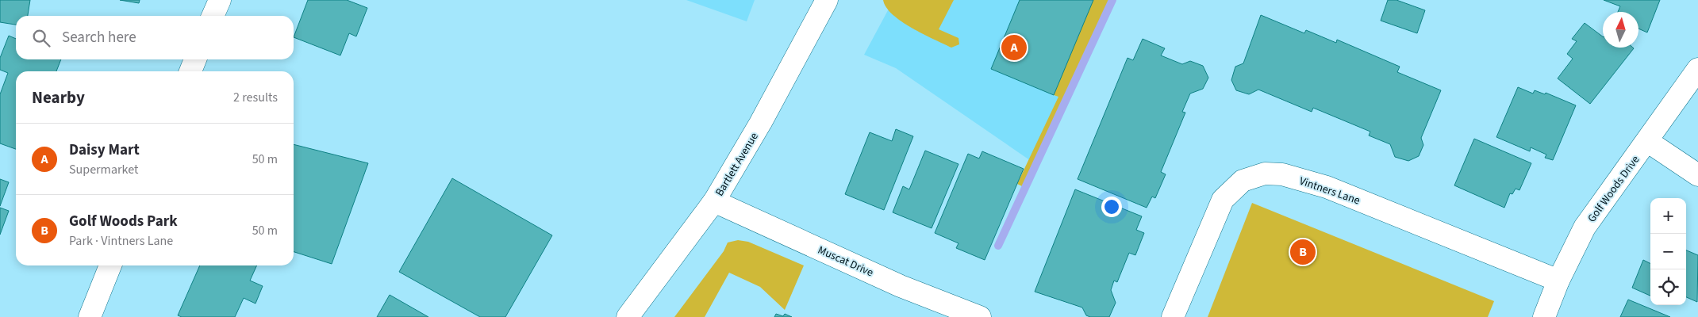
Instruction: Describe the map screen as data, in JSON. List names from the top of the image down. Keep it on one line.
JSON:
{"streets":{"street":["Bartlett Avenue","Golf Woods Drive","Vintners Lane","Muscat Drive"]},"crossings":[["Bartlett Avenue","Muscat Drive"],["Golf Woods Drive","Vintners Lane"]],"north":"top","page":{"search":"Search here","pins":["A","B"],"heading":["Nearby","2 results"],"list":[{"mark":"A","name":"Daisy Mart","note":"Supermarket","value":"50 m"},{"mark":"B","name":"Golf Woods Park","note":"Park · Vintners Lane","value":"50 m"}],"map_buttons":["+","−"]}}
